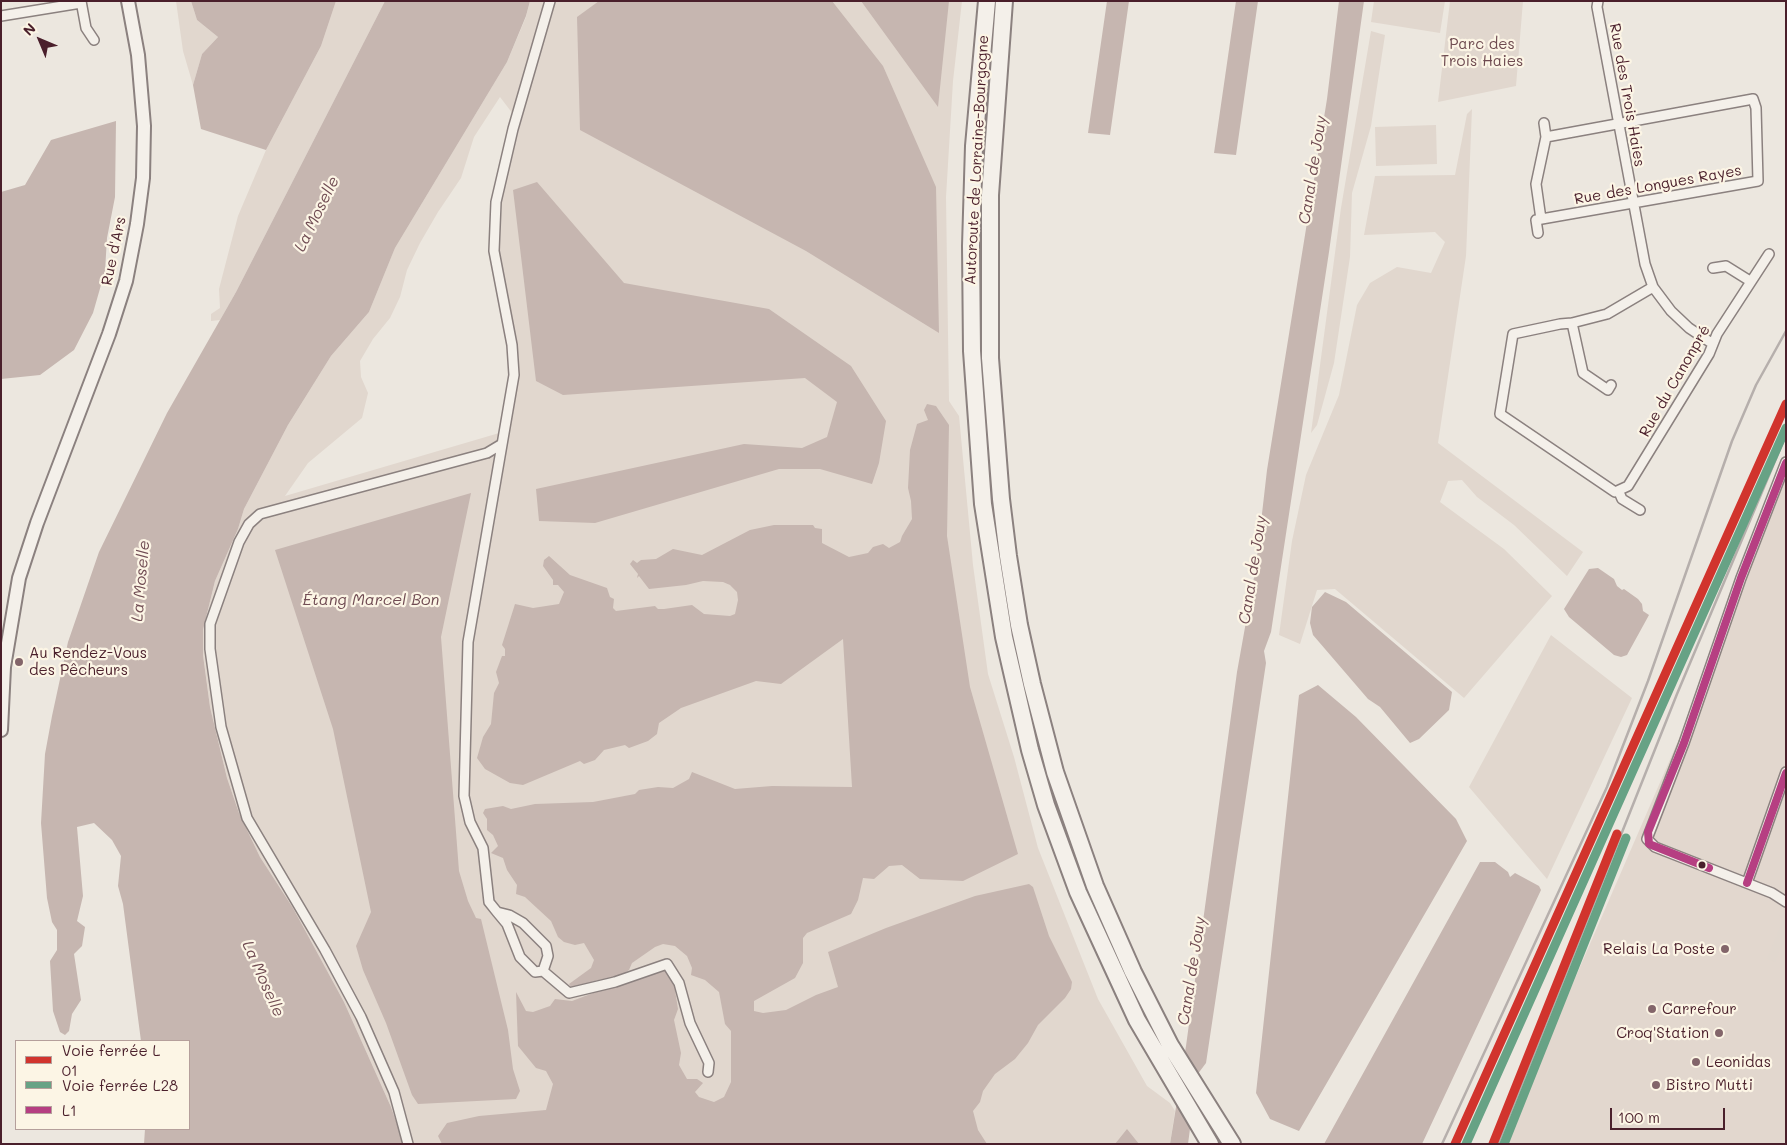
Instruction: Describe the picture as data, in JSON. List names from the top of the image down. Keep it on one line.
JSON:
{"streets":{"highway":["Autoroute de Lorraine-Bourgogne"],"main road":["Rue d'Ars"],"street":["Rue des Trois Haies","Rue des Longues Rayes","Rue du Canonpré"]},"crossings":[["Rue des Trois Haies","Rue des Longues Rayes"],["Rue des Trois Haies","Rue du Canonpré"]],"water":["Canal de Jouy","La Moselle","Étang Marcel Bon"],"parks":["Parc des Trois Haies"],"places":["Au Rendez-Vous des Pêcheurs","Relais La Poste","Carrefour","Croq'Station","Leonidas","Bistro Mutti"],"lines":["rail line L28","transit line L1"],"legend":["Voie ferrée L 01","Voie ferrée L28","L1"],"scale_bar":"100 m","north":"top left"}
